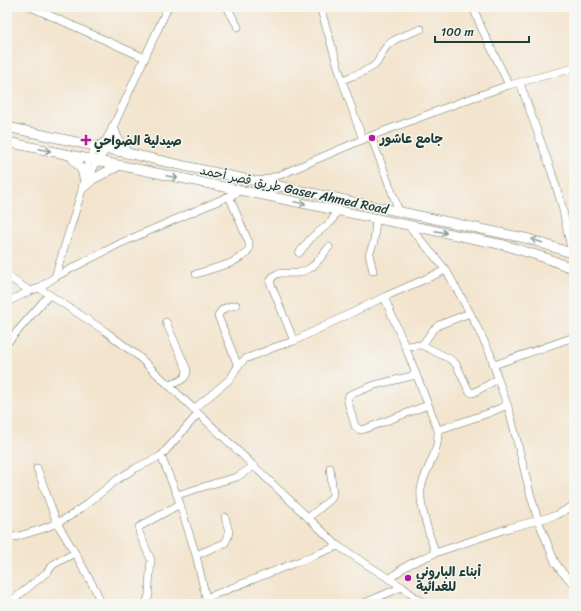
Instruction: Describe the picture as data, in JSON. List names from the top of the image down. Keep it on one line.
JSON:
{"streets":{"main road":["طريق قصر أحمد Gaser Ahmed Road"]},"places":{"other":["جامع عاشور","أبناء البارونى للغدائية"],"health":["صيدلية الضواحي"]},"scale_bar":"100 m"}
